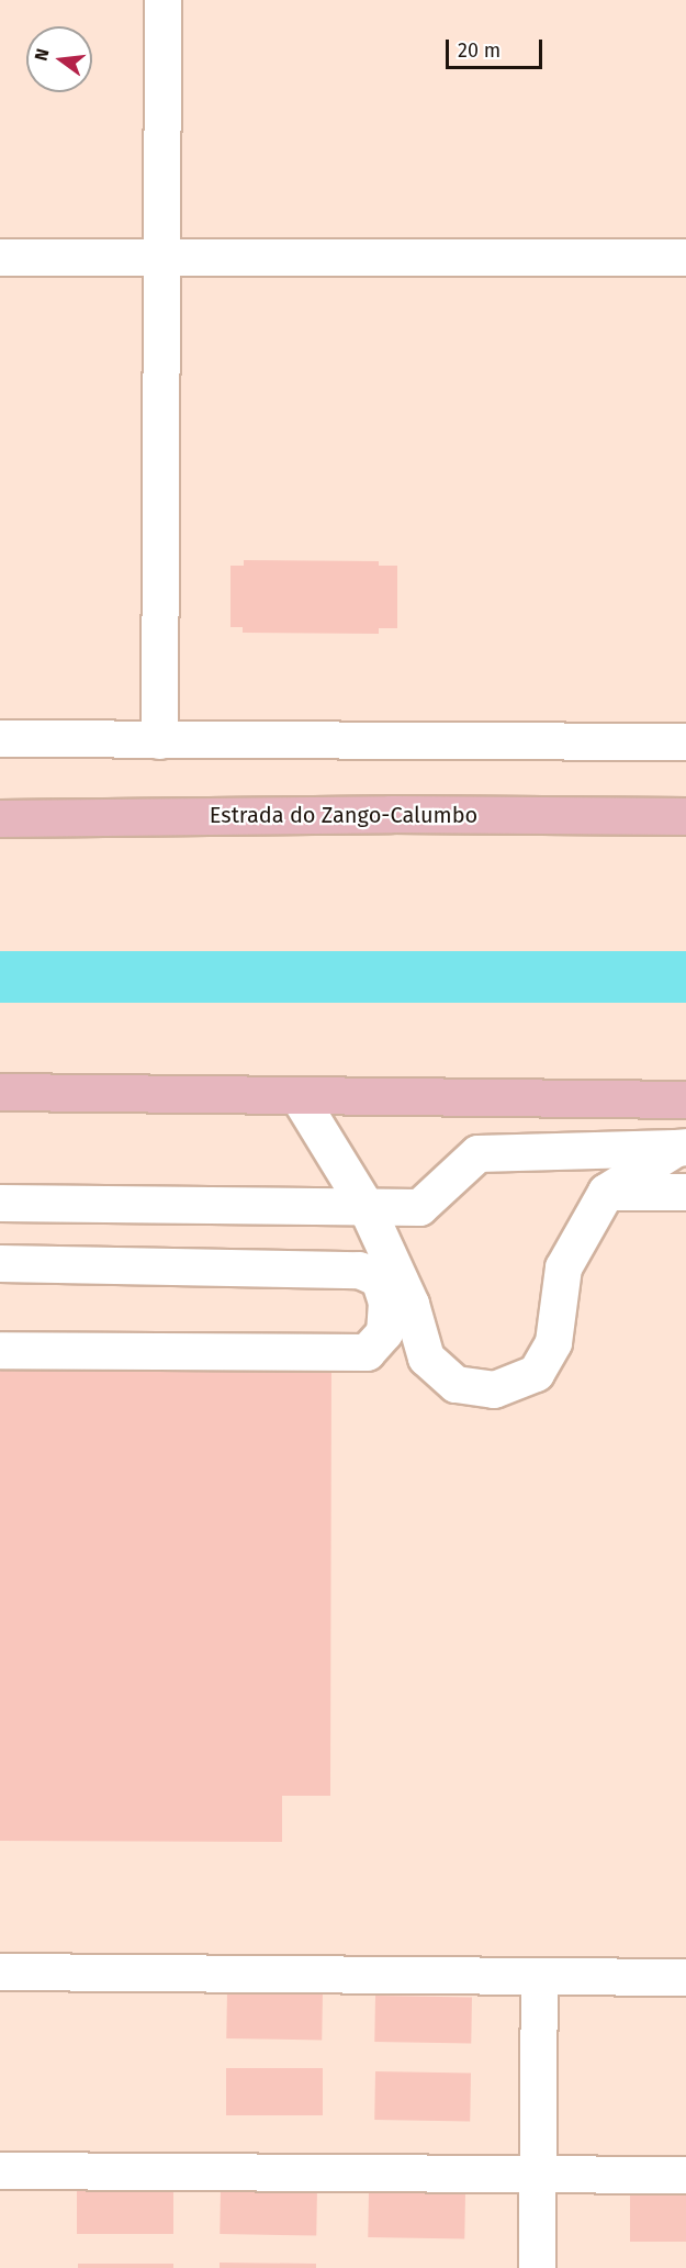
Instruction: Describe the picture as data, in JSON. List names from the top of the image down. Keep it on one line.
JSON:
{"streets":{"main road":["Estrada do Zango-Calumbo"]},"scale_bar":"20 m","north":"left"}
